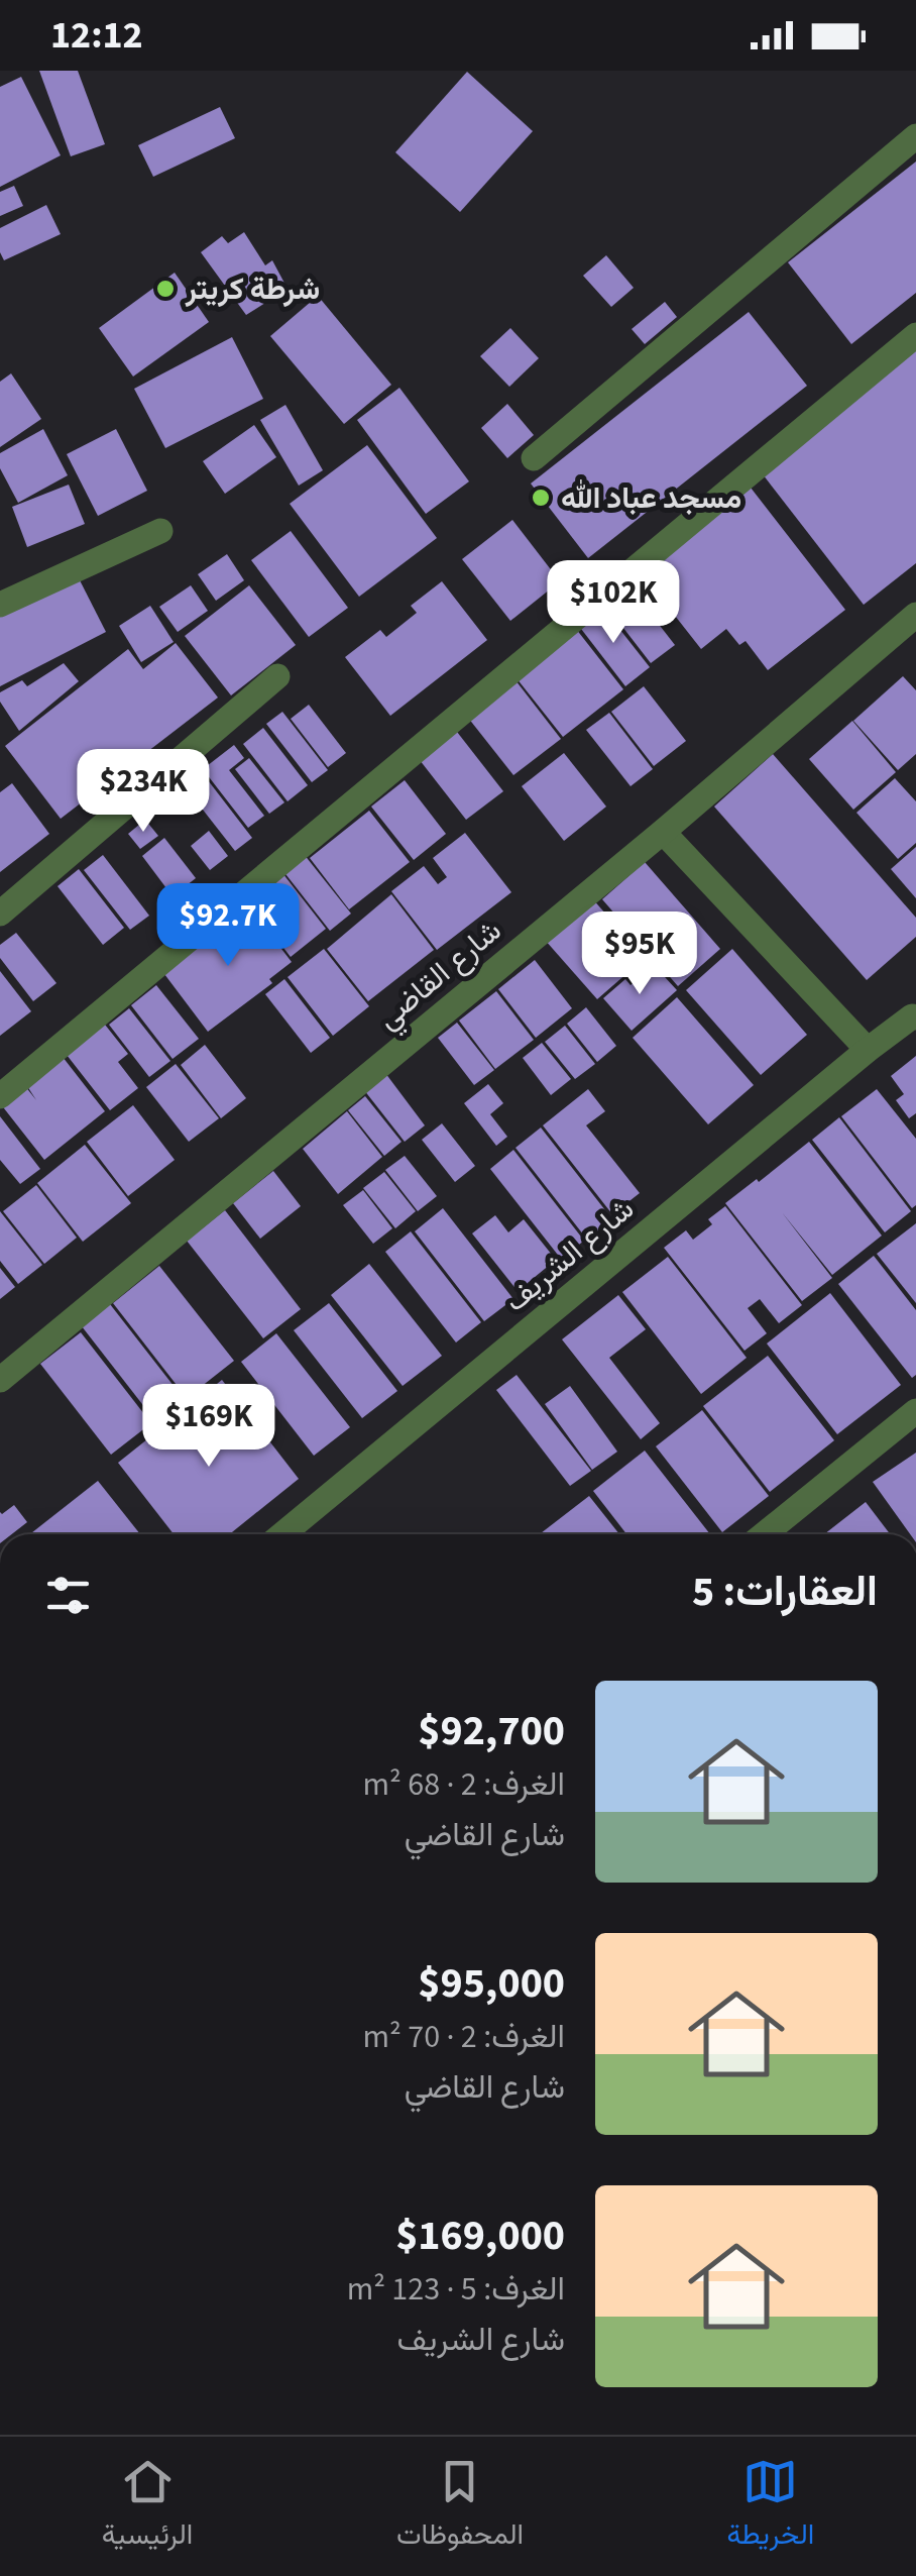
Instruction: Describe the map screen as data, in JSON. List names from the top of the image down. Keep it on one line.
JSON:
{"streets":{"street":["شارع القاضي","شارع الشريف"]},"places":["شرطة كريتر","مسجد عباد الله"],"page":{"status":"12:12","price":["$102K","$234K","$92.7K","$95K","$169K"],"heading":"العقارات: 5","list":[{"name":"$92,700","note":"الغرف: 2 · 68 m² · شارع القاضي"},{"name":"$95,000","note":"الغرف: 2 · 70 m² · شارع القاضي"},{"name":"$169,000","note":"الغرف: 5 · 123 m² · شارع الشريف"}],"tabs":["الخريطة","المحفوظات","الرئيسية"]}}
